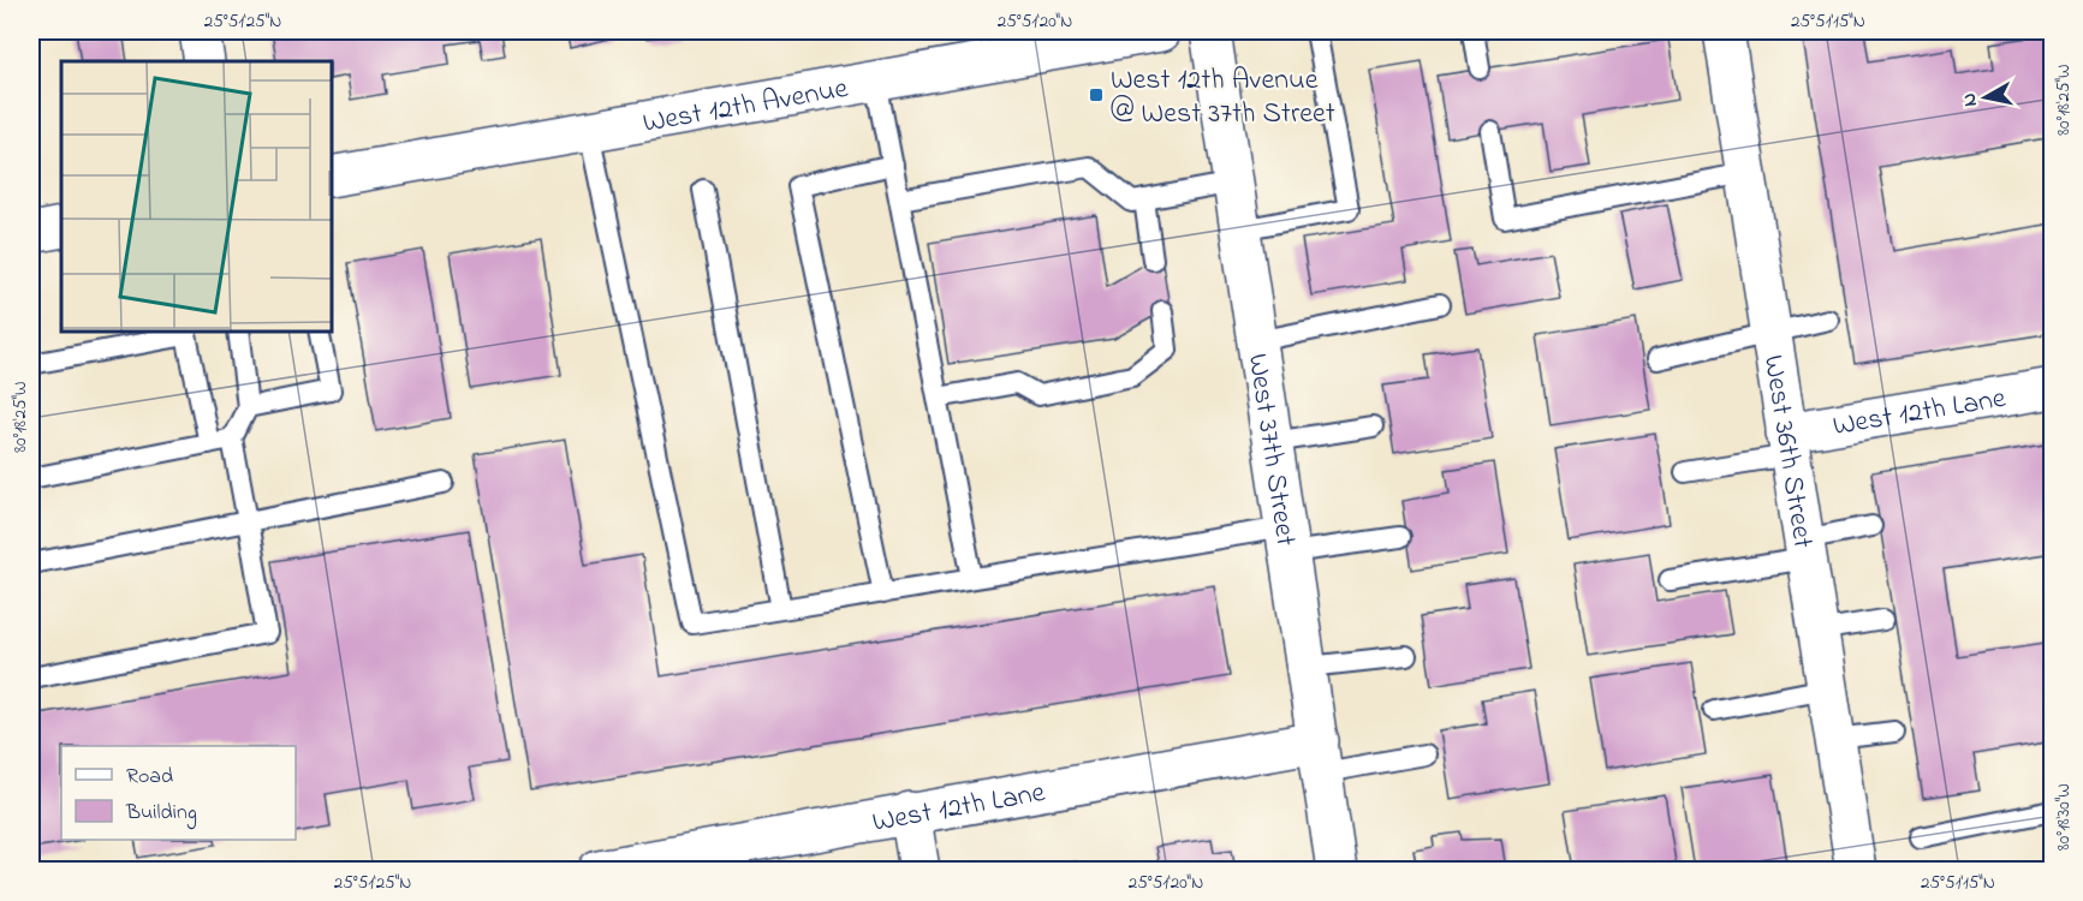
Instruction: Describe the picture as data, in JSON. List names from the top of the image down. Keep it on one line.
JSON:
{"streets":{"street":["West 12th Avenue","West 12th Lane","West 37th Street","West 36th Street"]},"crossings":[["West 12th Lane","West 37th Street"],["West 12th Lane","West 36th Street"]],"places":{"transit":["West 12th Avenue @ West 37th Street"]},"legend":["Road","Building"],"north":"left","coordinates":["25°51'25\"N","25°51'20\"N","25°51'15\"N","80°18'25\"W","80°18'30\"W"]}
